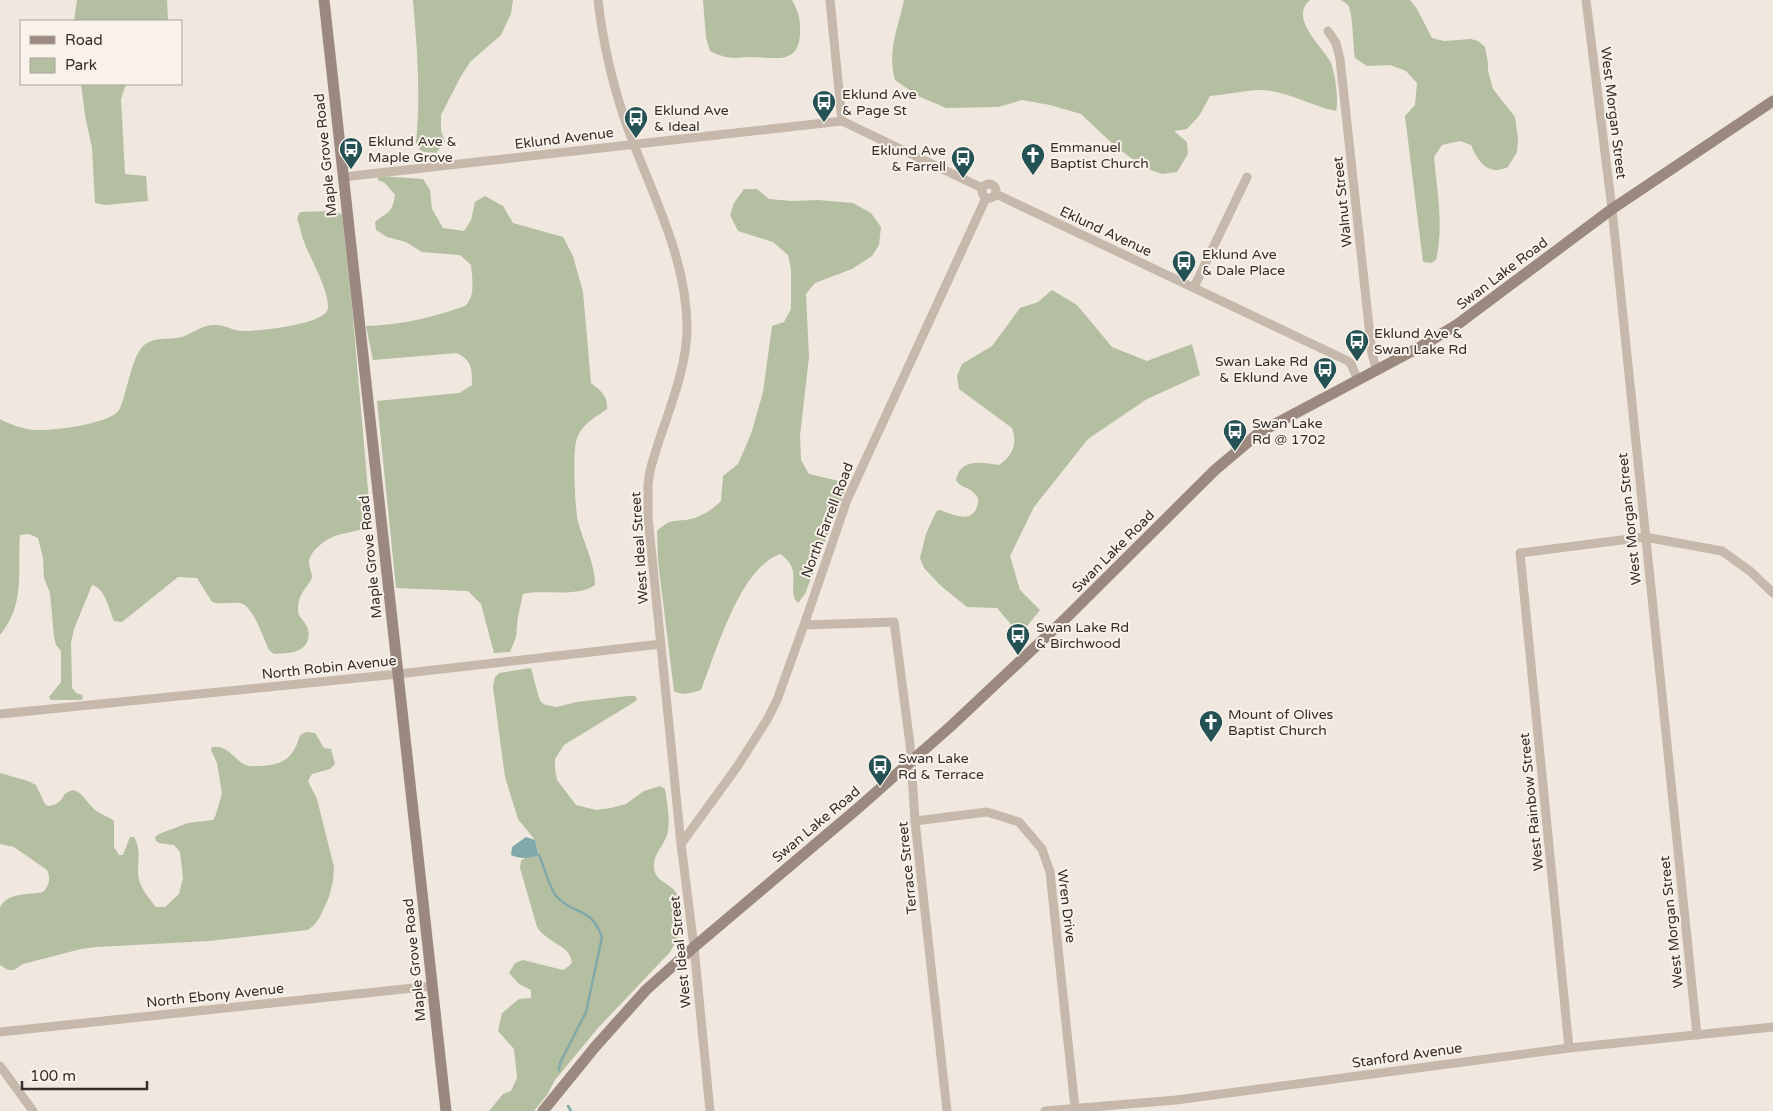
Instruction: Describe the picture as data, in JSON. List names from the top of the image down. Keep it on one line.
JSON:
{"streets":{"street":["West Morgan Street","Eklund Avenue","Maple Grove Road","Walnut Street","Swan Lake Road","North Farrell Road","West Ideal Street","North Robin Avenue","West Rainbow Street","Terrace Street","Wren Drive","North Ebony Avenue","Stanford Avenue"]},"crossings":[["West Morgan Street","Swan Lake Road"],["West Morgan Street","West Rainbow Street"],["West Morgan Street","Stanford Avenue"],["Eklund Avenue","Maple Grove Road"],["Eklund Avenue","Swan Lake Road"],["Eklund Avenue","North Farrell Road"],["Eklund Avenue","West Ideal Street"],["Maple Grove Road","North Robin Avenue"],["Maple Grove Road","North Ebony Avenue"],["Walnut Street","Swan Lake Road"],["Swan Lake Road","West Ideal Street"],["Swan Lake Road","Terrace Street"],["North Farrell Road","West Ideal Street"],["North Farrell Road","Terrace Street"],["West Ideal Street","North Robin Avenue"],["West Rainbow Street","Stanford Avenue"],["Terrace Street","Wren Drive"],["Wren Drive","Stanford Avenue"]],"places":{"bus stop":["Eklund Ave & Page St","Eklund Ave & Ideal","Eklund Ave & Maple Grove","Eklund Ave & Farrell","Eklund Ave & Dale Place","Eklund Ave & Swan Lake Rd","Swan Lake Rd & Eklund Ave","Swan Lake Rd @ 1702","Swan Lake Rd & Birchwood","Swan Lake Rd & Terrace"],"church":["Emmanuel Baptist Church","Mount of Olives Baptist Church"]},"legend":["Road","Park"],"scale_bar":"100 m"}
